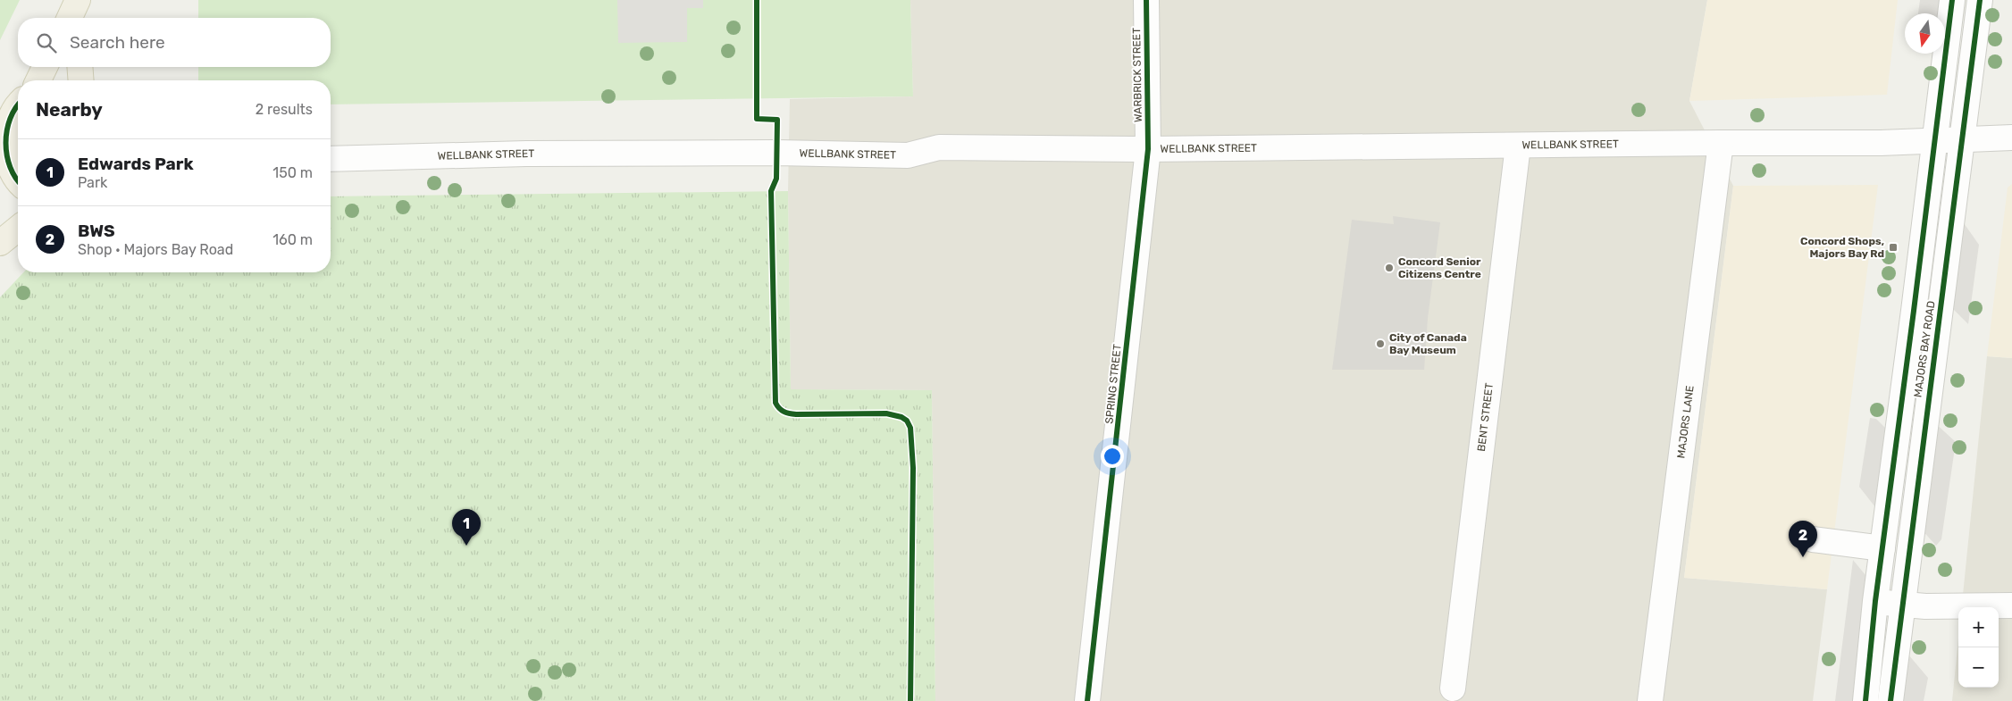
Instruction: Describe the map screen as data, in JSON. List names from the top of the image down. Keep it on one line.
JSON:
{"streets":{"street":["WARBRICK STREET","WELLBANK STREET","MAJORS BAY ROAD","SPRING STREET","BENT STREET","MAJORS LANE"]},"crossings":[["WARBRICK STREET","WELLBANK STREET"],["WARBRICK STREET","SPRING STREET"],["WELLBANK STREET","MAJORS BAY ROAD"],["WELLBANK STREET","SPRING STREET"],["WELLBANK STREET","BENT STREET"],["WELLBANK STREET","MAJORS LANE"]],"places":{"transit":["Concord Shops, Majors Bay Rd"],"other":["Concord Senior Citizens Centre","City of Canada Bay Museum"]},"north":"bottom","page":{"search":"Search here","heading":["Nearby","2 results"],"list":[{"mark":"1","name":"Edwards Park","note":"Park","value":"150 m"},{"mark":"2","name":"BWS","note":"Shop · Majors Bay Road","value":"160 m"}],"pins":["1","2"],"map_buttons":["+","−"]}}
